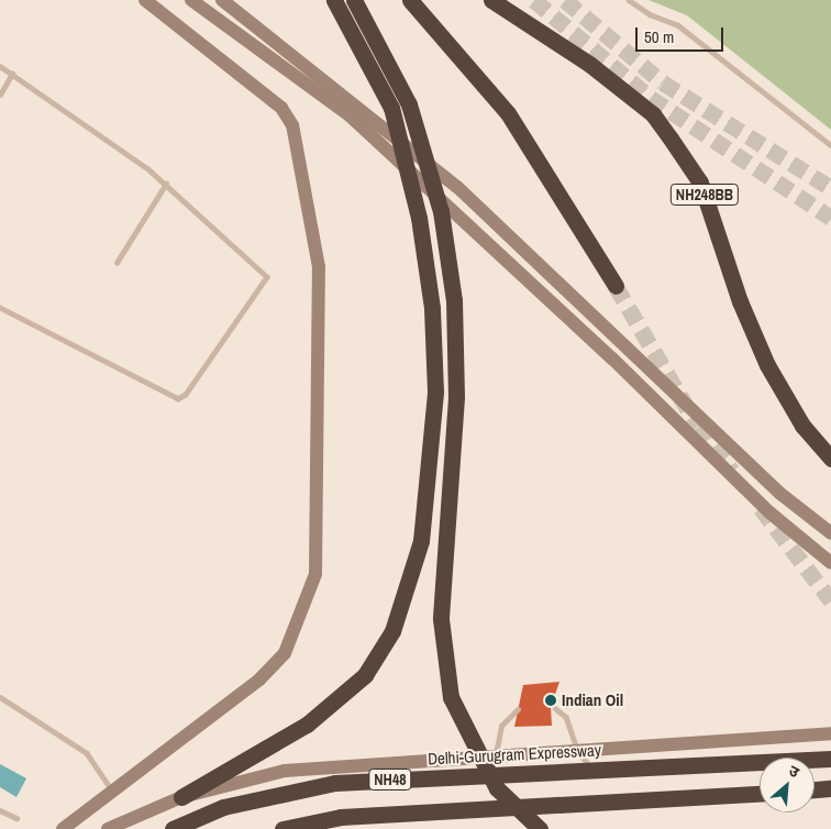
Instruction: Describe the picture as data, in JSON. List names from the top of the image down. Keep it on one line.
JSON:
{"streets":{"highway":["NH248BB","Delhi-Gurugram Expressway","NH48"]},"places":["Indian Oil"],"scale_bar":"50 m","north":"top right"}
